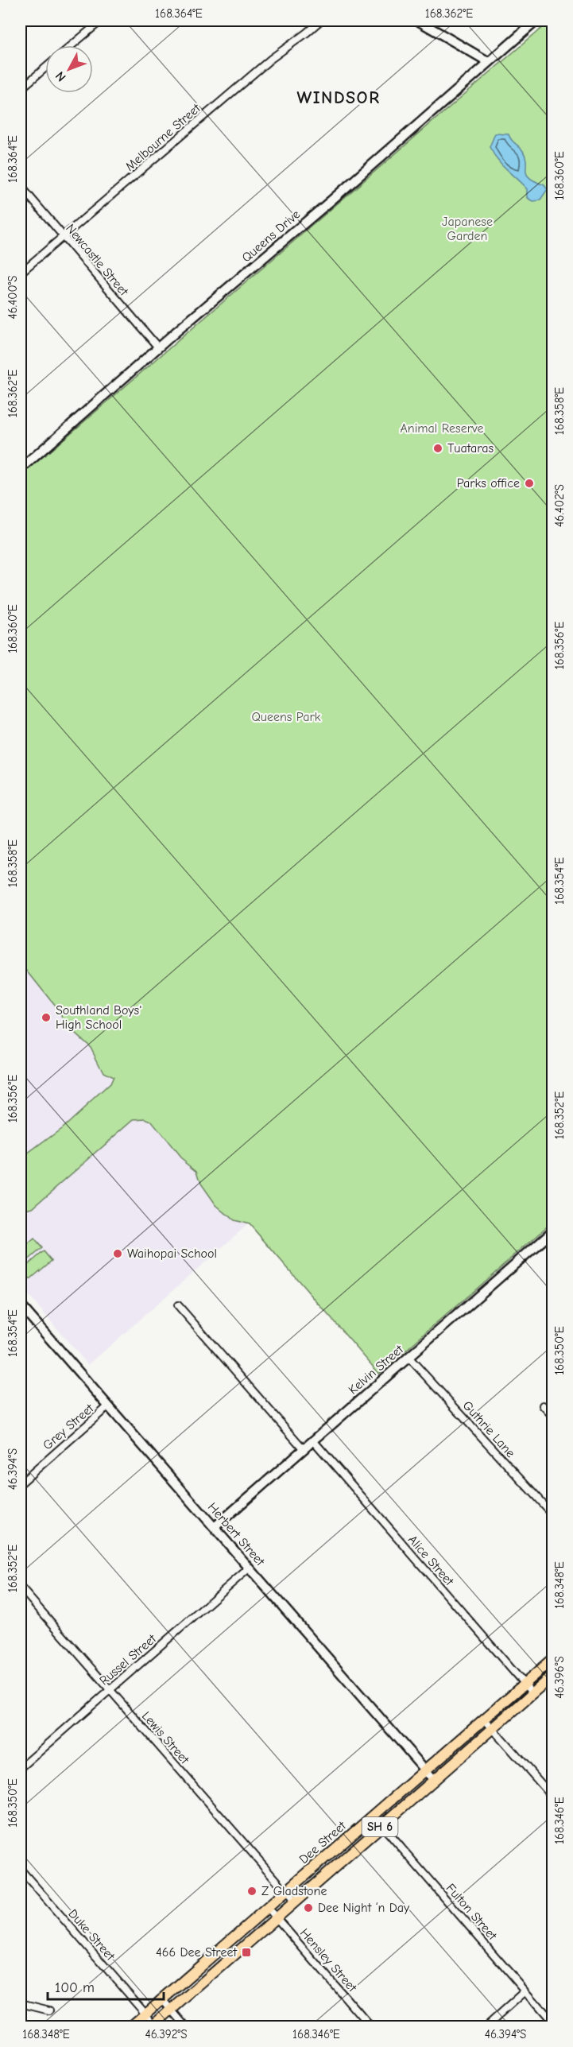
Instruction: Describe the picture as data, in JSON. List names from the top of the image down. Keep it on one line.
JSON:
{"streets":{"main road":["Queens Drive","Kelvin Street","Herbert Street","SH 6","Dee Street"],"street":["Melbourne Street","Newcastle Street","Grey Street","Guthrie Lane","Alice Street","Russel Street","Lewis Street","Fulton Street","Duke Street","Hensley Street"]},"crossings":[["Melbourne Street","Newcastle Street"],["Queens Drive","Newcastle Street"],["Kelvin Street","Guthrie Lane"],["Kelvin Street","Herbert Street"],["Kelvin Street","Alice Street"],["Grey Street","Herbert Street"],["Herbert Street","Russel Street"],["Herbert Street","Dee Street"],["Alice Street","Dee Street"],["Russel Street","Lewis Street"],["Lewis Street","Dee Street"],["Dee Street","Fulton Street"],["Dee Street","Duke Street"],["Dee Street","Hensley Street"]],"districts":["WINDSOR"],"parks":["Japanese Garden","Animal Reserve","Queens Park"],"places":{"other":["Tuataras","Parks office","Southland Boys' High School","Waihopai School","Z Gladstone","Dee Night ‘n Day"],"transit":["466 Dee Street"]},"scale_bar":"100 m","north":"bottom left","coordinates":["168.364°E","168.362°E","168.360°E","46.400°S","168.358°E","46.402°S","168.356°E","168.354°E","168.352°E","168.350°E","46.394°S","168.348°E","46.396°S","168.346°E","46.392°S"]}
